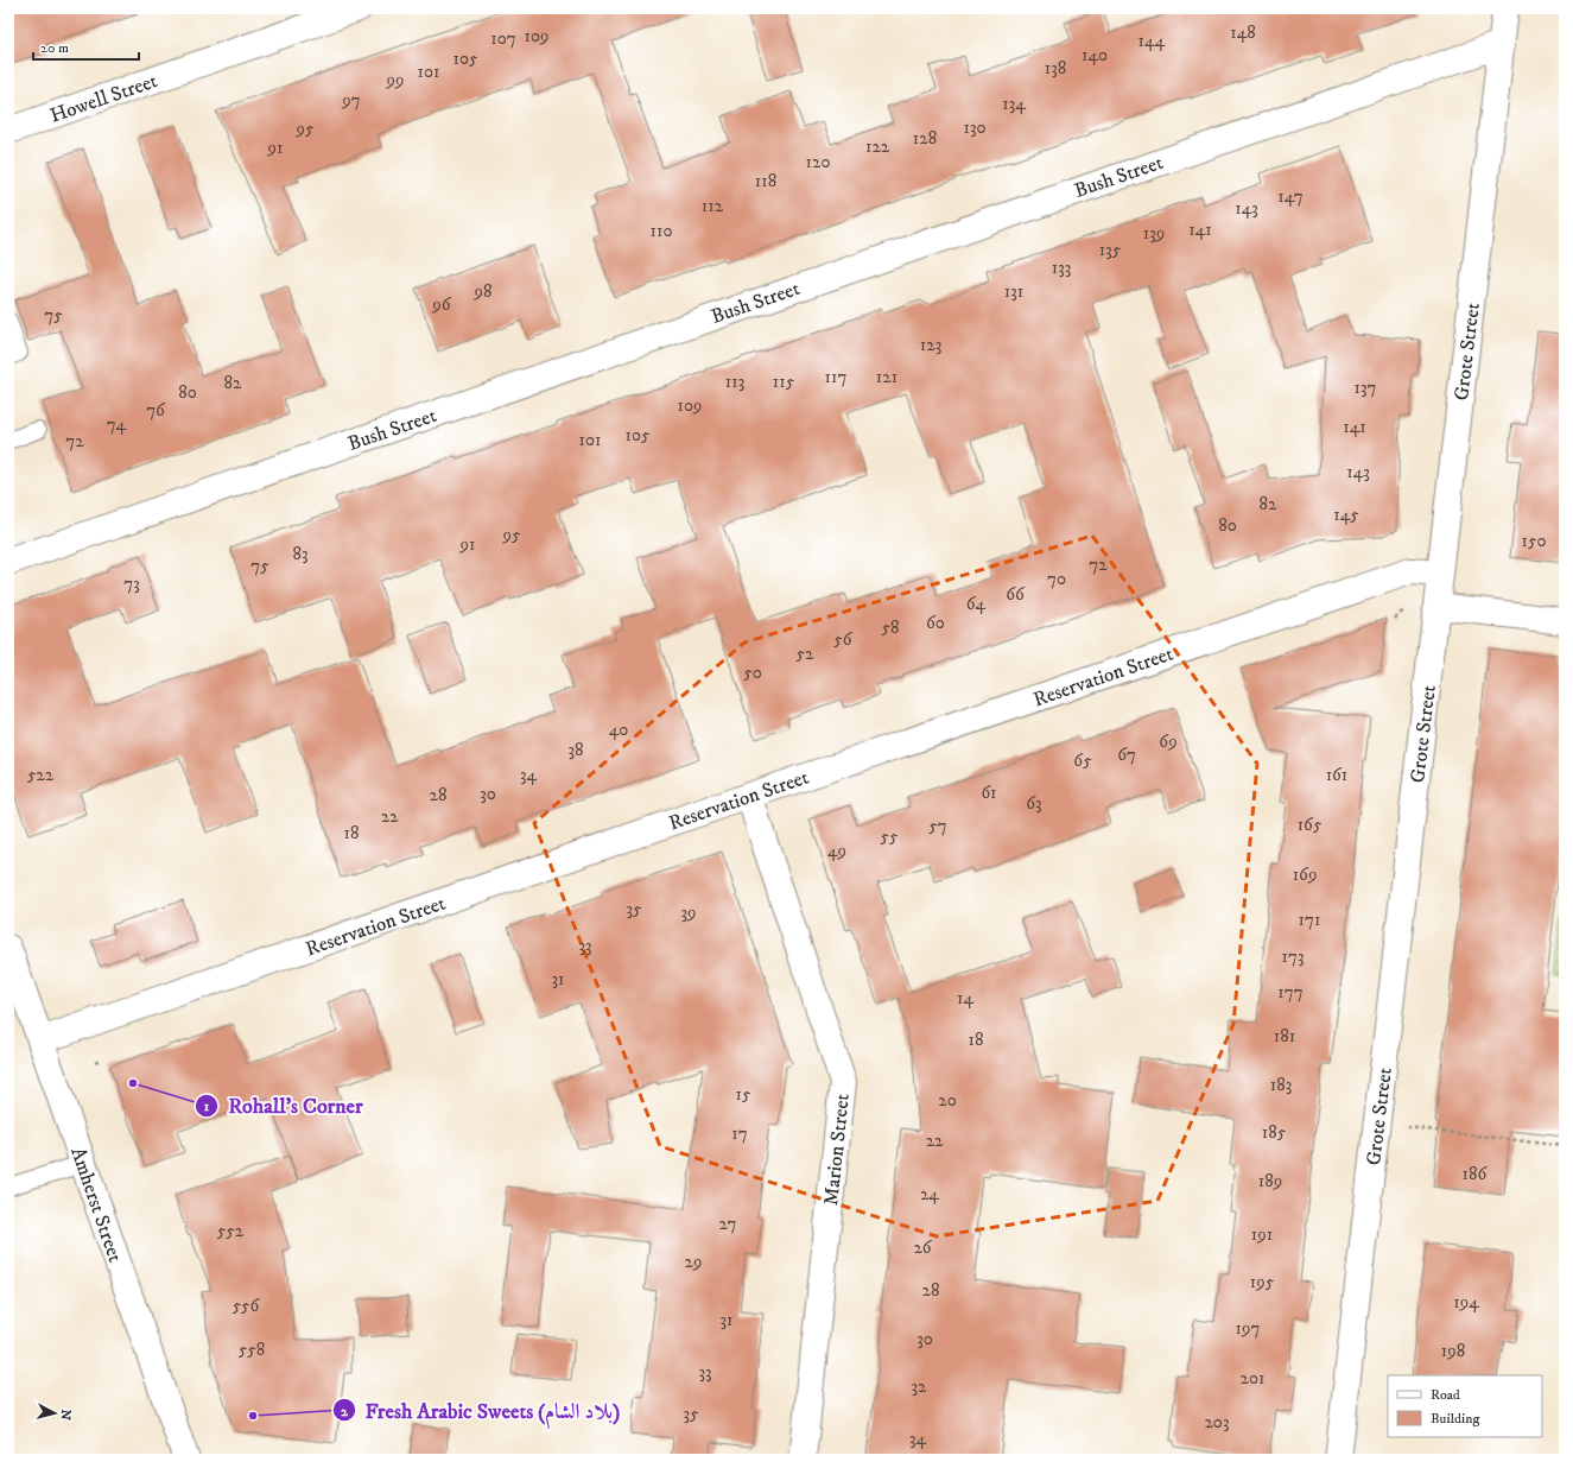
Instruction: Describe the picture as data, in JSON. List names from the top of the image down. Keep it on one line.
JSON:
{"streets":{"street":["Howell Street","Bush Street","Grote Street","Reservation Street","Marion Street","Amherst Street"]},"crossings":[["Bush Street","Grote Street"],["Grote Street","Reservation Street"],["Reservation Street","Marion Street"],["Reservation Street","Amherst Street"]],"places":["Rohall's Corner","Fresh Arabic Sweets (بلاد الشام)"],"house_numbers":["148","109","107","144","140","105","138","101","99","97","134","130","95","128","122","91","120","118","147","112","143","141","110","139","135","133","98","131","96","75","123","117","121","113","115","82","137","80","109","76","74","141","105","101","72","143","82","145","80","95","150","91","83","72","75","70","73","66","64","60","58","56","52","50","40","69","38","67","65","522","34","161","61","30","28","63","22","165","57","18","55","49","169","35","39","171","33","173","31","177","14","181","18","183","15","20","185","17","22","186","189","24","27","552","191","26","29","195","28","194","556","31","197","30","558","198","33","201","32","35","203","34"],"legend":["Road","Building"],"scale_bar":"20 m","north":"right"}
